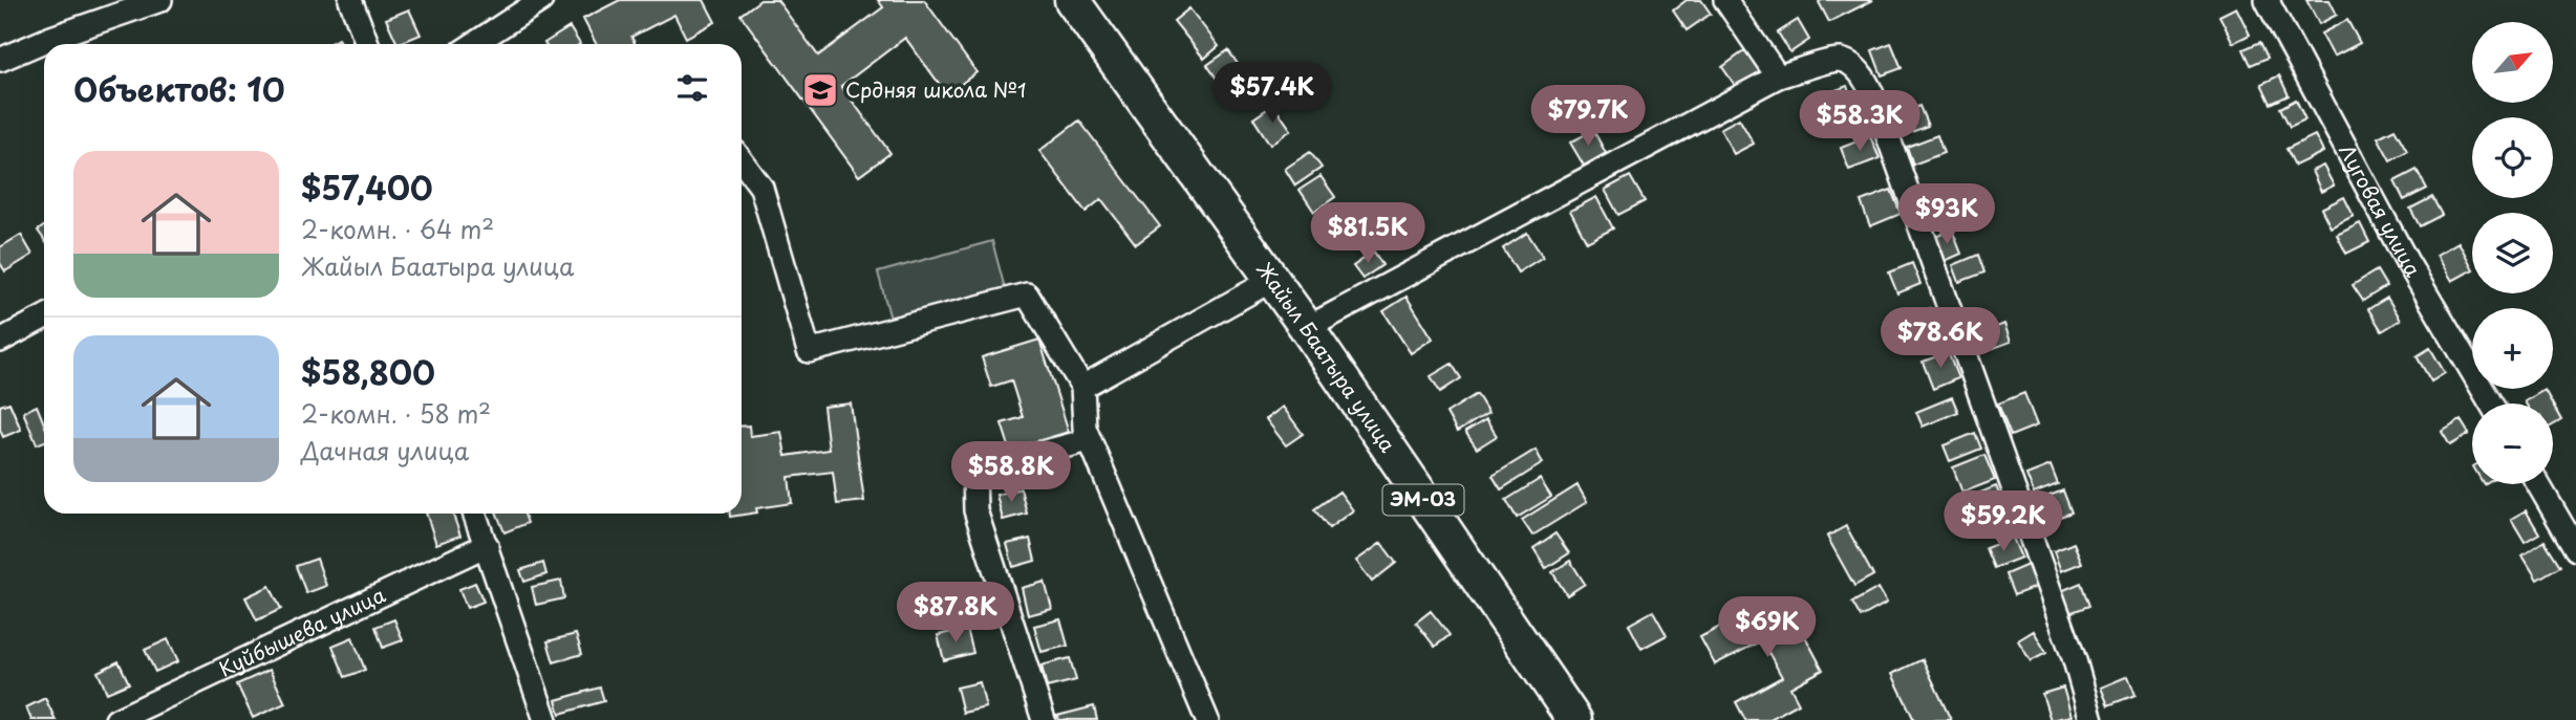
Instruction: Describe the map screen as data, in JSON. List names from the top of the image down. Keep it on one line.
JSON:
{"streets":{"highway":["Жайыл Баатыра улица","ЭМ-03"],"street":["Луговая улица","Куйбышева улица"]},"places":{"school or university":["Срдняя школа №1"]},"north":"top right","page":{"map_buttons":["+","−"],"heading":"Объектов: 10","price":["$57.4K","$79.7K","$58.3K","$93K","$81.5K","$78.6K","$58.8K","$59.2K","$87.8K","$69K"],"list":[{"name":"$57,400","note":"2-комн. · 64 m² · Жайыл Баатыра улица"},{"name":"$58,800","note":"2-комн. · 58 m² · Дачная улица"}]}}
